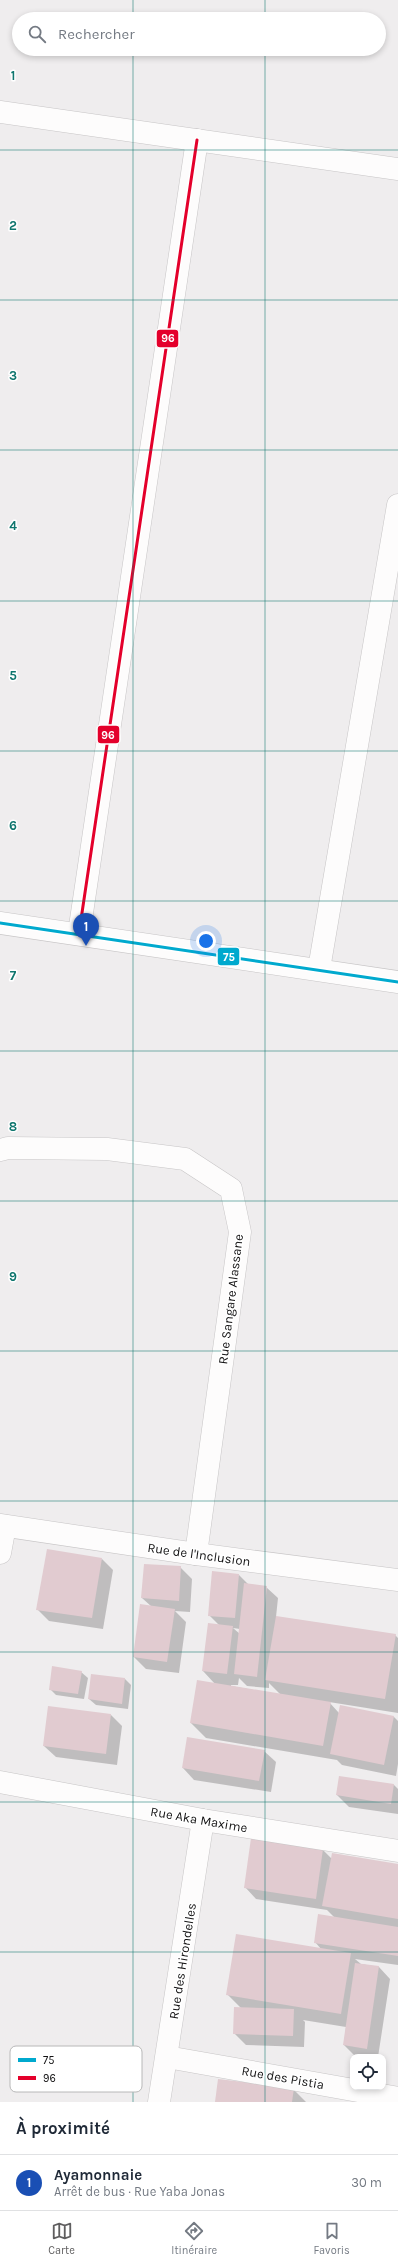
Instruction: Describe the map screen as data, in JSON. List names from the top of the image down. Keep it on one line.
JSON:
{"streets":{"street":["Rue Sangare Alassane","Rue de l'Inclusion","Rue Aka Maxime","Rue des Hirondelles","Rue des Pistia"]},"crossings":[["Rue Sangare Alassane","Rue de l'Inclusion"],["Rue Aka Maxime","Rue des Hirondelles"],["Rue des Hirondelles","Rue des Pistia"]],"lines":["transit line 96","transit line 75"],"legend":["75","96"],"page":{"search":"Rechercher","pins":"1","heading":"À proximité","list":[{"mark":"1","name":"Ayamonnaie","note":"Arrêt de bus · Rue Yaba Jonas","value":"30 m"}],"nav":["Carte","Itinéraire","Favoris"]},"grid":{"rows":["1","2","3","4","5","6","7","8","9"]}}
